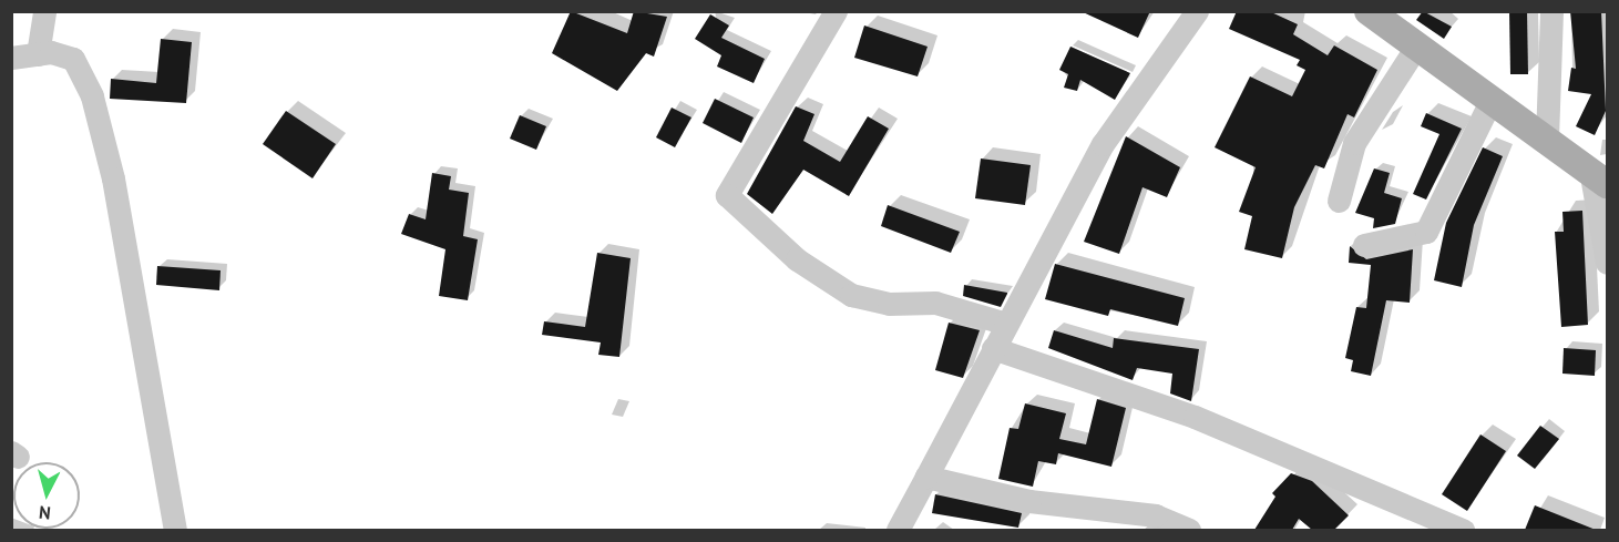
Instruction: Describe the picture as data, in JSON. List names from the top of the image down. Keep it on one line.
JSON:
{"north":"bottom"}
